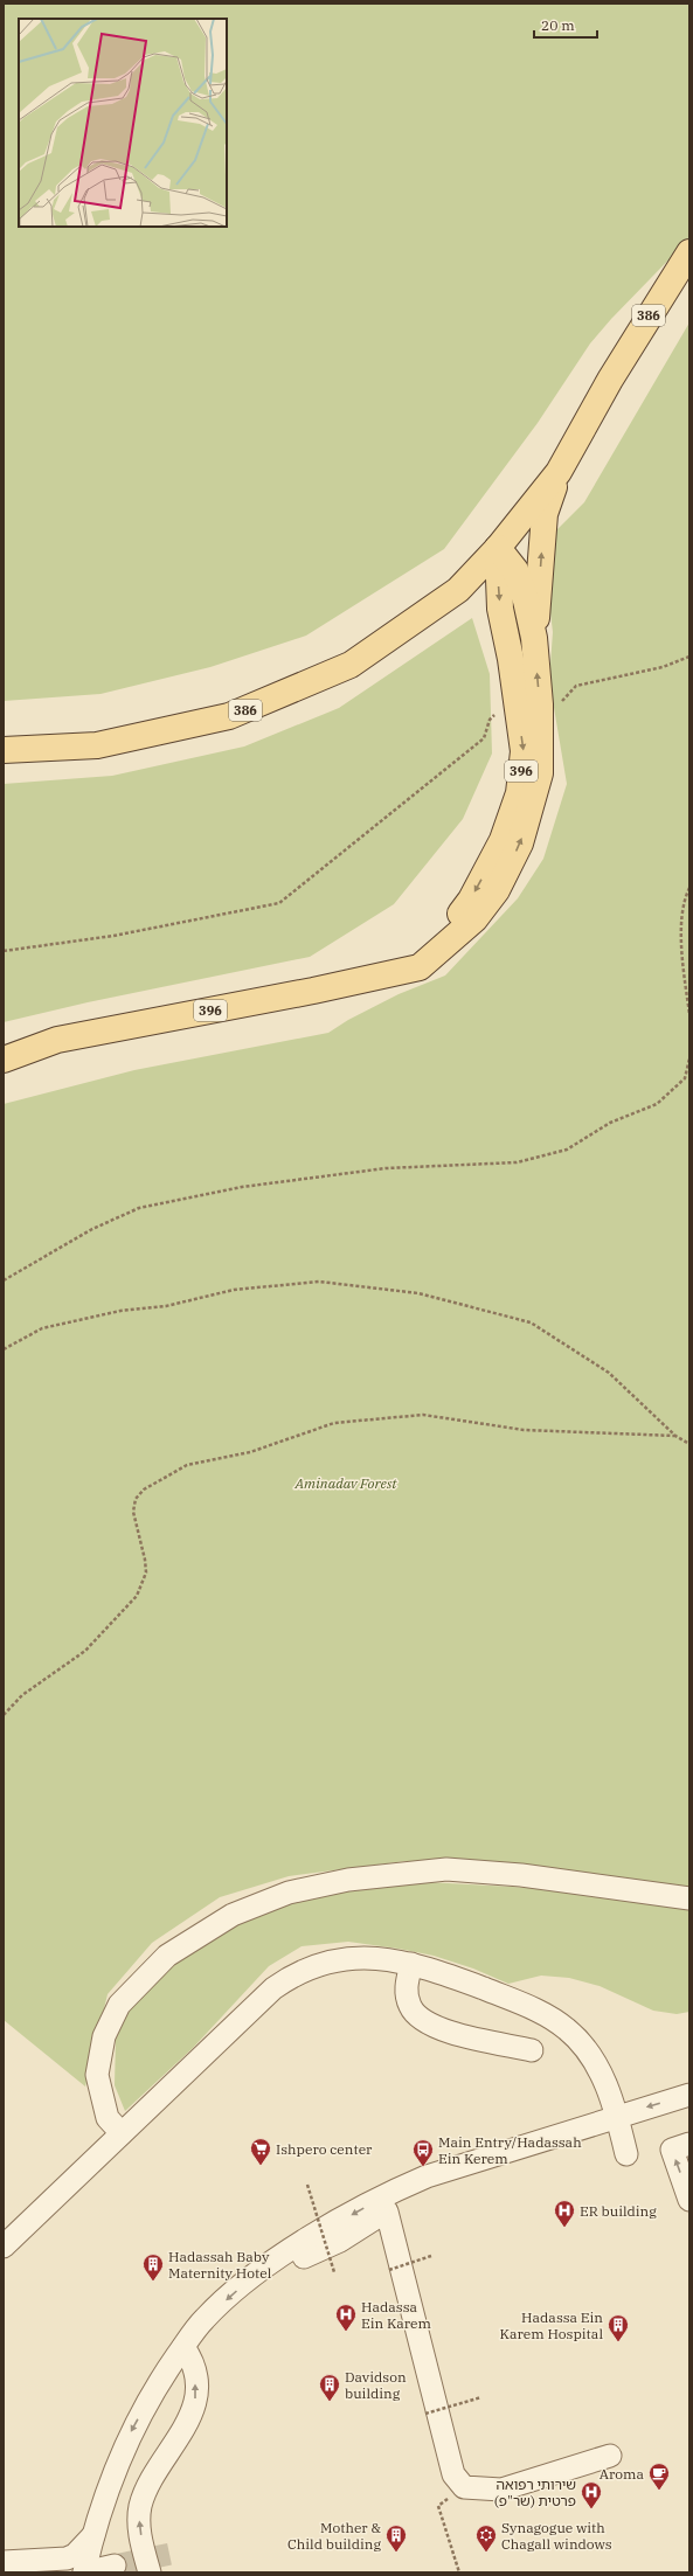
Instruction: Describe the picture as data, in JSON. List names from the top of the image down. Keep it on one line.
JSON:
{"streets":{"main road":["386","396"]},"crossings":[["386","396"]],"parks":["Aminadav Forest"],"places":{"supermarket":["Ishpero center"],"bus stop":["Main Entry/Hadassah Ein Kerem"],"hospital":["ER building","Hadassa Ein Karem","שירותי רפואה פרטית (שר\"פ)"],"building":["Hadassah Baby Maternity Hotel","Hadassa Ein Karem Hospital","Davidson building","Mother & Child building"],"cafe":["Aroma"],"synagogue":["Synagogue with Chagall windows"]},"scale_bar":"20 m"}
